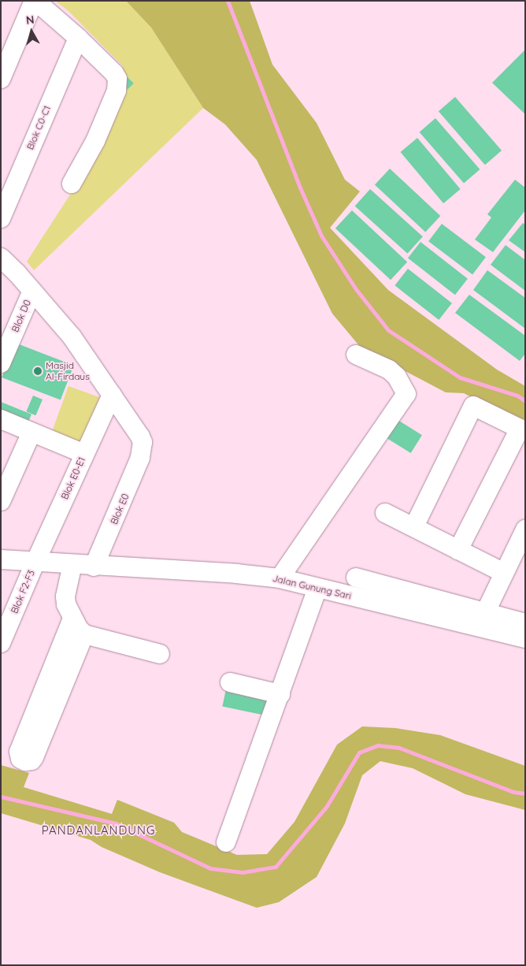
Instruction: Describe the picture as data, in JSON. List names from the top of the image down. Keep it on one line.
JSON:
{"streets":{"street":["Blok C0-C1","Blok D0","Blok E0-E1","Blok E0","Jalan Gunung Sari","Blok F2-F3"]},"crossings":[["Blok E0-E1","Blok E0"],["Blok E0-E1","Jalan Gunung Sari"],["Blok E0-E1","Blok F2-F3"],["Blok E0","Jalan Gunung Sari"],["Jalan Gunung Sari","Blok F2-F3"]],"districts":["PANDANLANDUNG"],"places":["Masjid Al-Firdaus"],"north":"top"}
